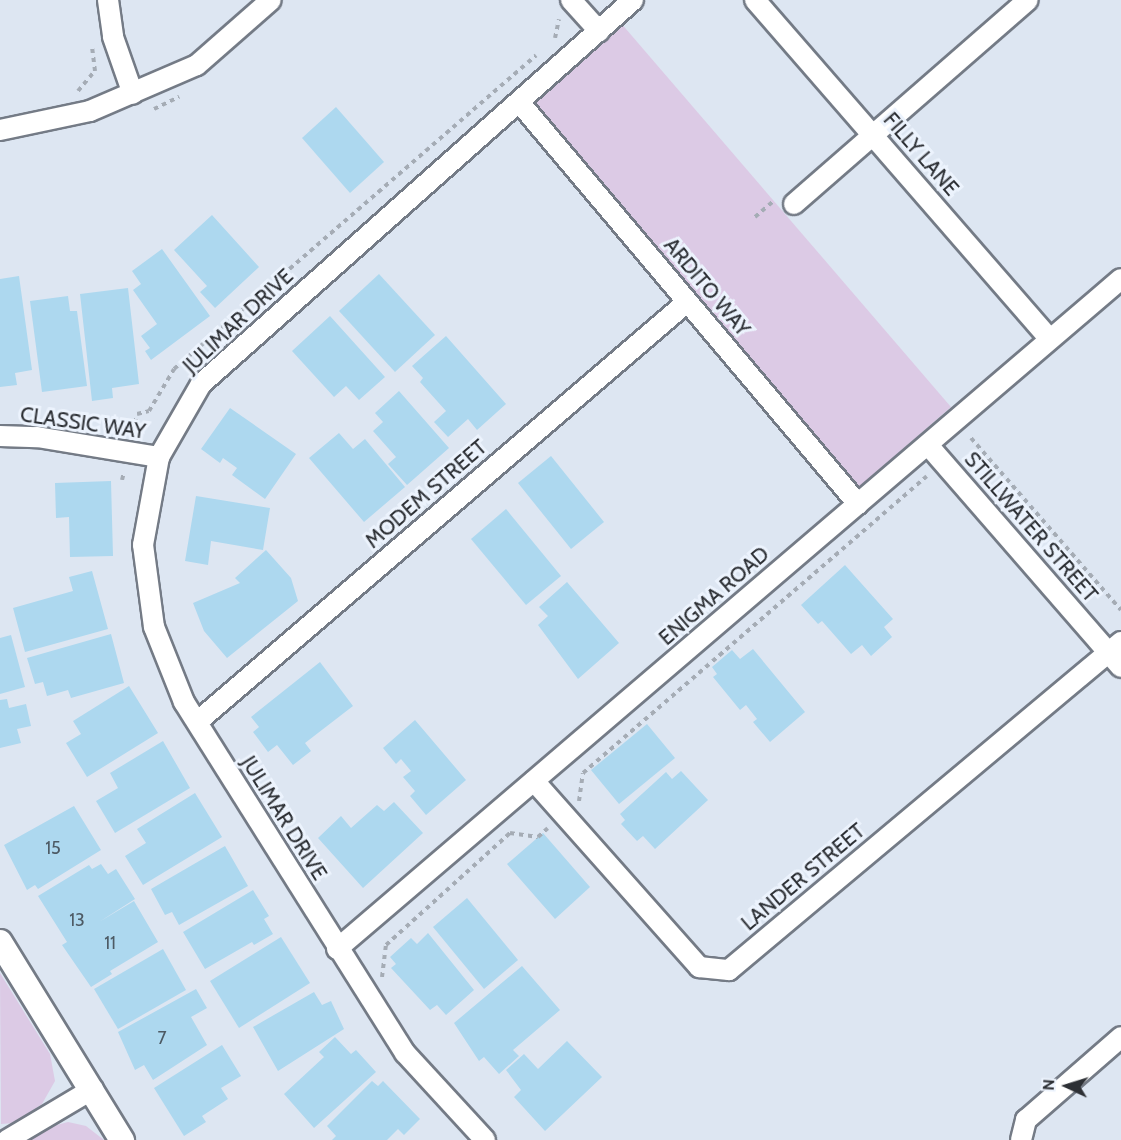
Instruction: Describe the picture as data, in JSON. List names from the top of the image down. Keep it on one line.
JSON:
{"streets":{"street":["FILLY LANE","ARDITO WAY","JULIMAR DRIVE","CLASSIC WAY","MODEM STREET","STILLWATER STREET","ENIGMA ROAD","LANDER STREET"]},"crossings":[["FILLY LANE","ENIGMA ROAD"],["ARDITO WAY","JULIMAR DRIVE"],["ARDITO WAY","MODEM STREET"],["ARDITO WAY","ENIGMA ROAD"],["JULIMAR DRIVE","CLASSIC WAY"],["JULIMAR DRIVE","MODEM STREET"],["JULIMAR DRIVE","ENIGMA ROAD"],["STILLWATER STREET","ENIGMA ROAD"],["STILLWATER STREET","LANDER STREET"],["ENIGMA ROAD","LANDER STREET"]],"house_numbers":["15","13","11","7"],"north":"left"}
